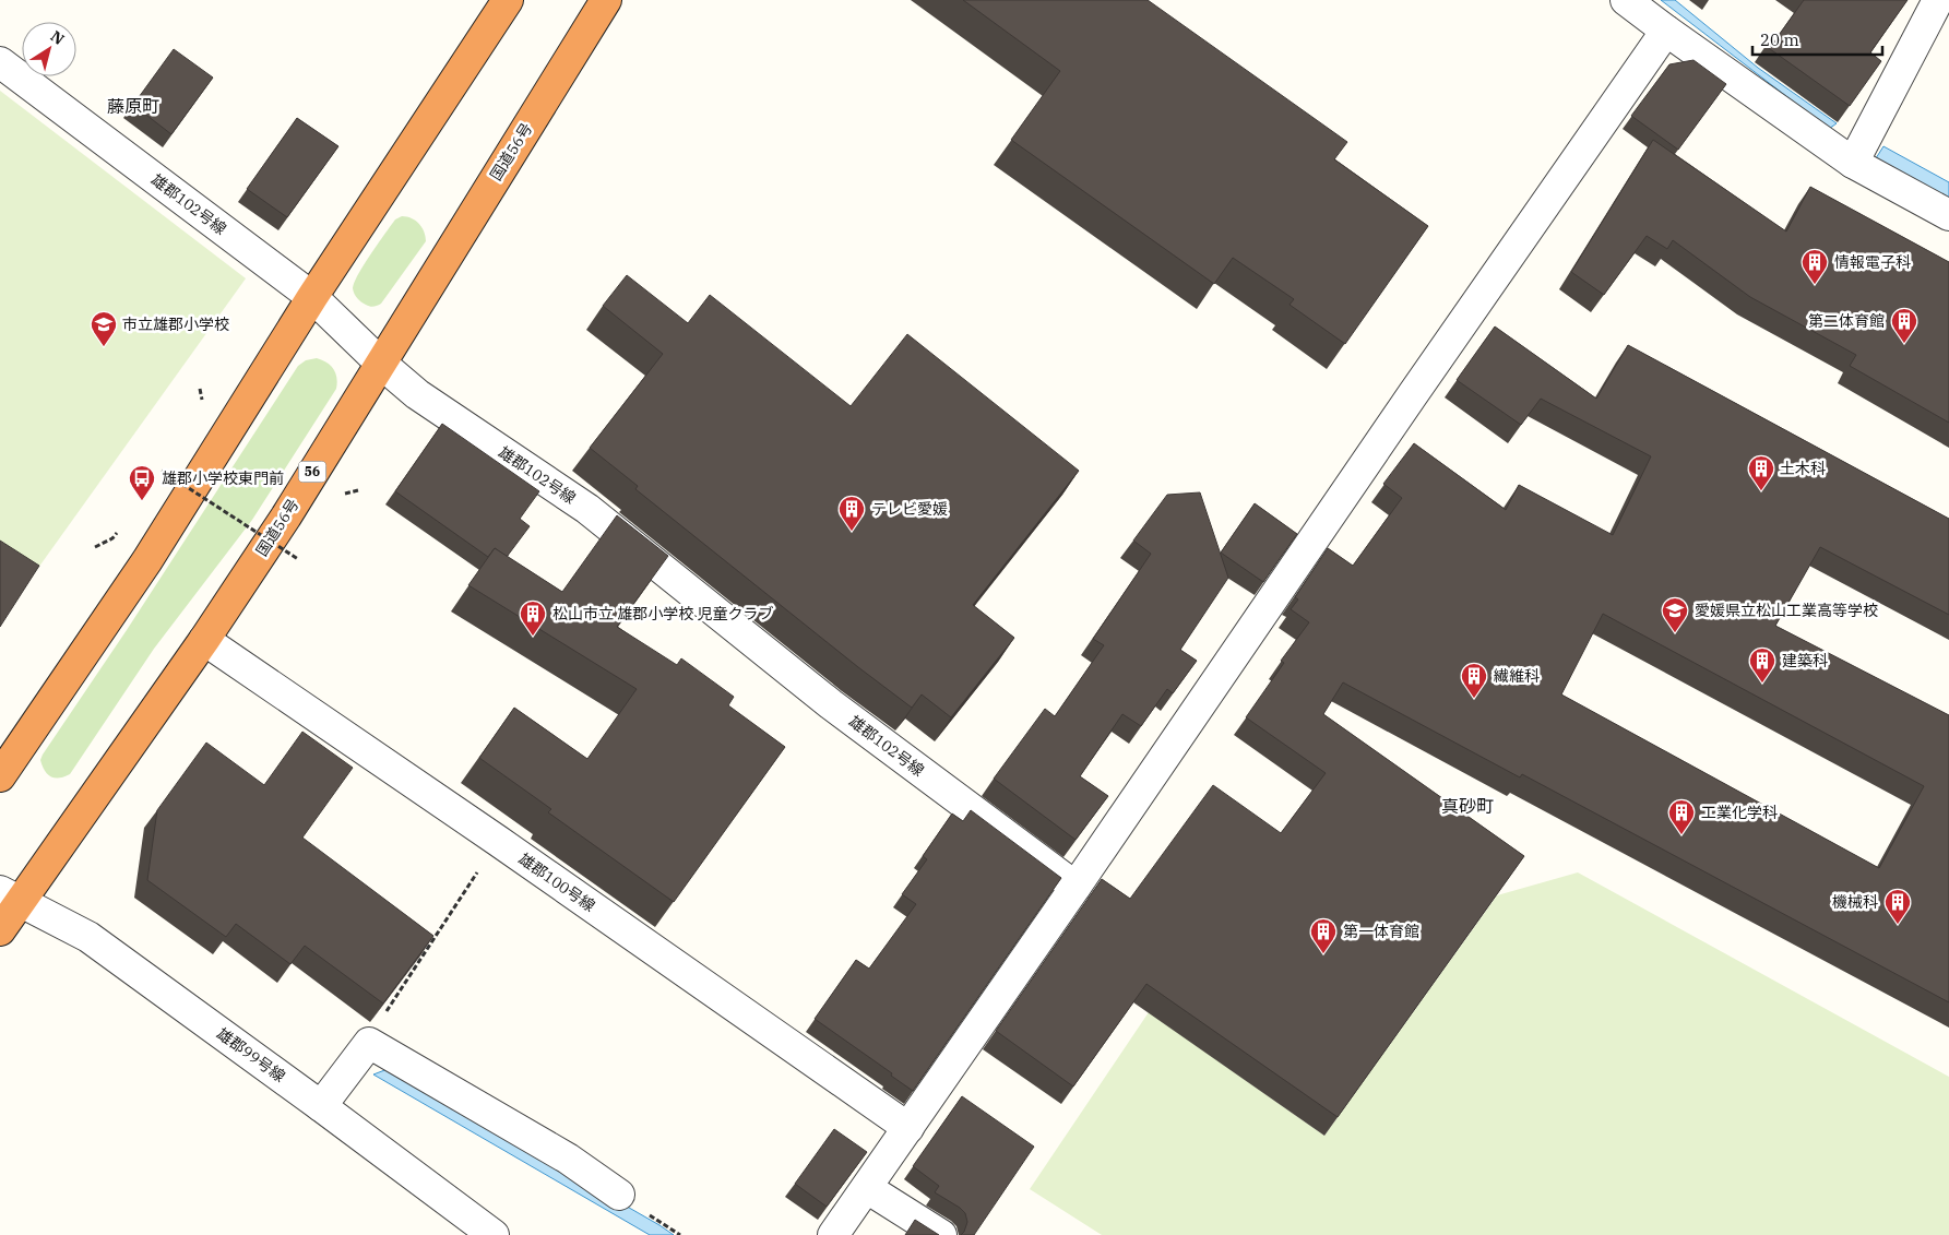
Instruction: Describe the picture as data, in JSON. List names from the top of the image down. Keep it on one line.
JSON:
{"streets":{"highway":["国道56号","56"],"street":["雄郡102号線","雄郡100号線","雄郡99号線"]},"crossings":[["国道56号","雄郡102号線"],["国道56号","雄郡100号線"],["国道56号","雄郡99号線"]],"districts":["藤原町","真砂町"],"places":{"building":["情報電子科","第二体育館","土木科","テレビ愛媛","松山市立 雄郡小学校 児童クラブ","建築科","繊維科","工業化学科","機械科","第一体育館"],"school or university":["市立雄郡小学校","愛媛県立松山工業高等学校"],"bus stop":["雄郡小学校東門前"]},"scale_bar":"20 m","north":"top right"}
